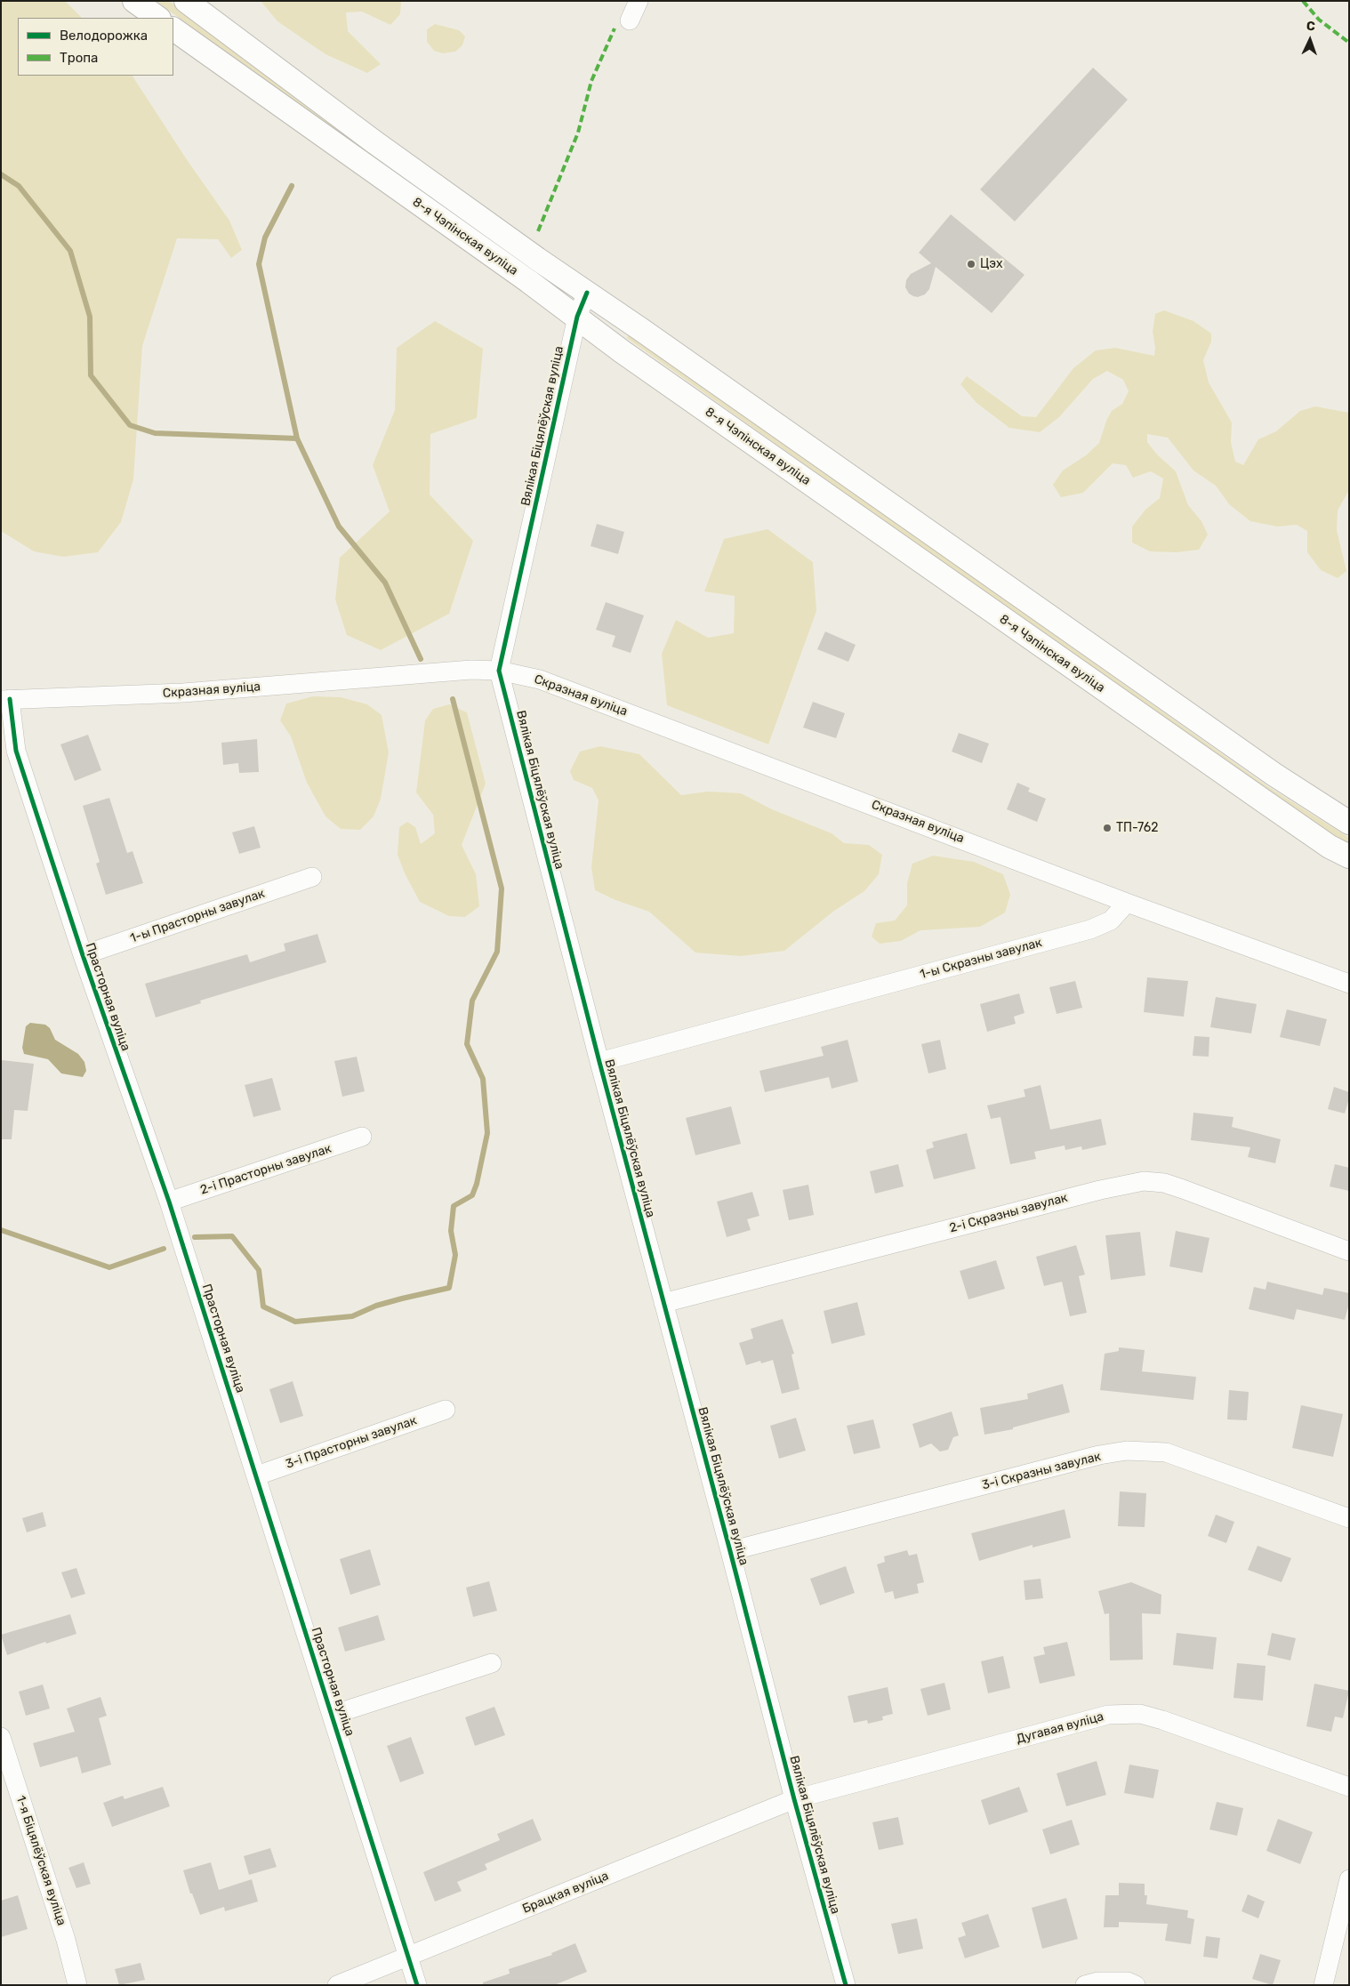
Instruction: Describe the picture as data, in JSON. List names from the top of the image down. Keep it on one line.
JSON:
{"streets":{"main road":["8-я Чэпінская вуліца"],"street":["Вялікая Біцялёўская вуліца","Скразная вуліца","1-ы Прасторны завулак","1-ы Скразны завулак","Прасторная вуліца","2-і Прасторны завулак","2-і Скразны завулак","3-і Прасторны завулак","3-і Скразны завулак","Дугавая вуліца","1-я Біцялёўская вуліца","Брацкая вуліца"]},"crossings":[["8-я Чэпінская вуліца","Вялікая Біцялёўская вуліца"],["Вялікая Біцялёўская вуліца","Скразная вуліца"],["Вялікая Біцялёўская вуліца","1-ы Скразны завулак"],["Вялікая Біцялёўская вуліца","2-і Скразны завулак"],["Вялікая Біцялёўская вуліца","3-і Скразны завулак"],["Вялікая Біцялёўская вуліца","Дугавая вуліца"],["Вялікая Біцялёўская вуліца","Брацкая вуліца"],["Скразная вуліца","1-ы Скразны завулак"],["Скразная вуліца","Прасторная вуліца"],["1-ы Прасторны завулак","Прасторная вуліца"],["Прасторная вуліца","2-і Прасторны завулак"],["Прасторная вуліца","3-і Прасторны завулак"],["Прасторная вуліца","Брацкая вуліца"],["Дугавая вуліца","Брацкая вуліца"]],"places":["Цэх","ТП-762"],"legend":["Велодорожка","Тропа"],"north":"top"}
